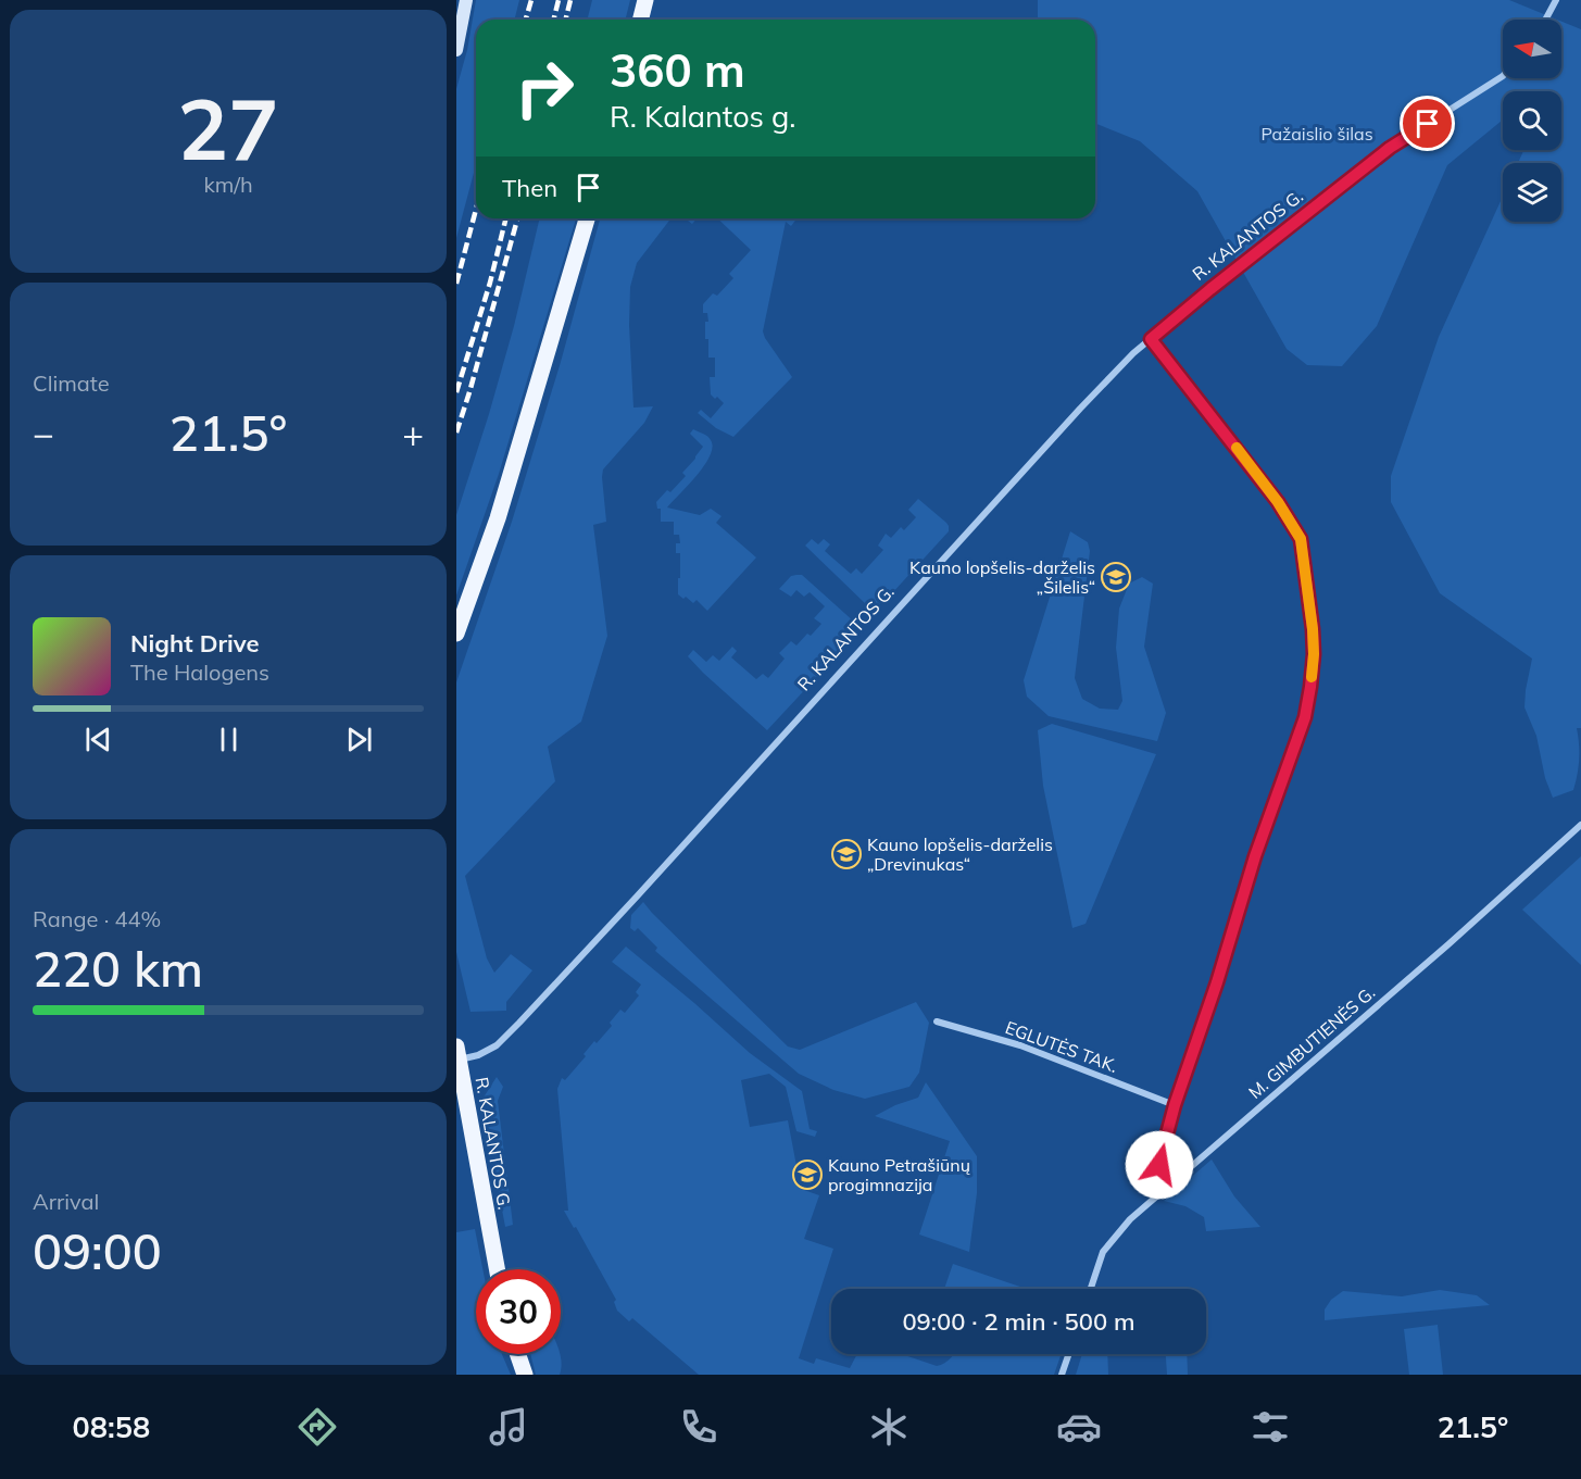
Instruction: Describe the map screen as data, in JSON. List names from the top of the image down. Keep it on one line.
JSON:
{"streets":{"main road":["R. KALANTOS G."],"street":["M. GIMBUTIENĖS G.","EGLUTĖS TAK."]},"parks":["Pažaislio šilas"],"places":{"school or university":["Kauno lopšelis-darželis „Šilelis“","Kauno lopšelis-darželis „Drevinukas“","Kauno Petrašiūnų progimnazija"]},"north":"left","page":{"tile":[["27","km/h"],"Climate",["Range · 44%","220 km"],["Arrival","09:00"]],"turn":["360 m","R. Kalantos g."],"then":"Then","heat":["−","21.5°","+"],"song":["Night Drive","The Halogens"],"limit":"30","trip":"09:00 · 2 min · 500 m","tabs":["08:58","21.5°"]}}
